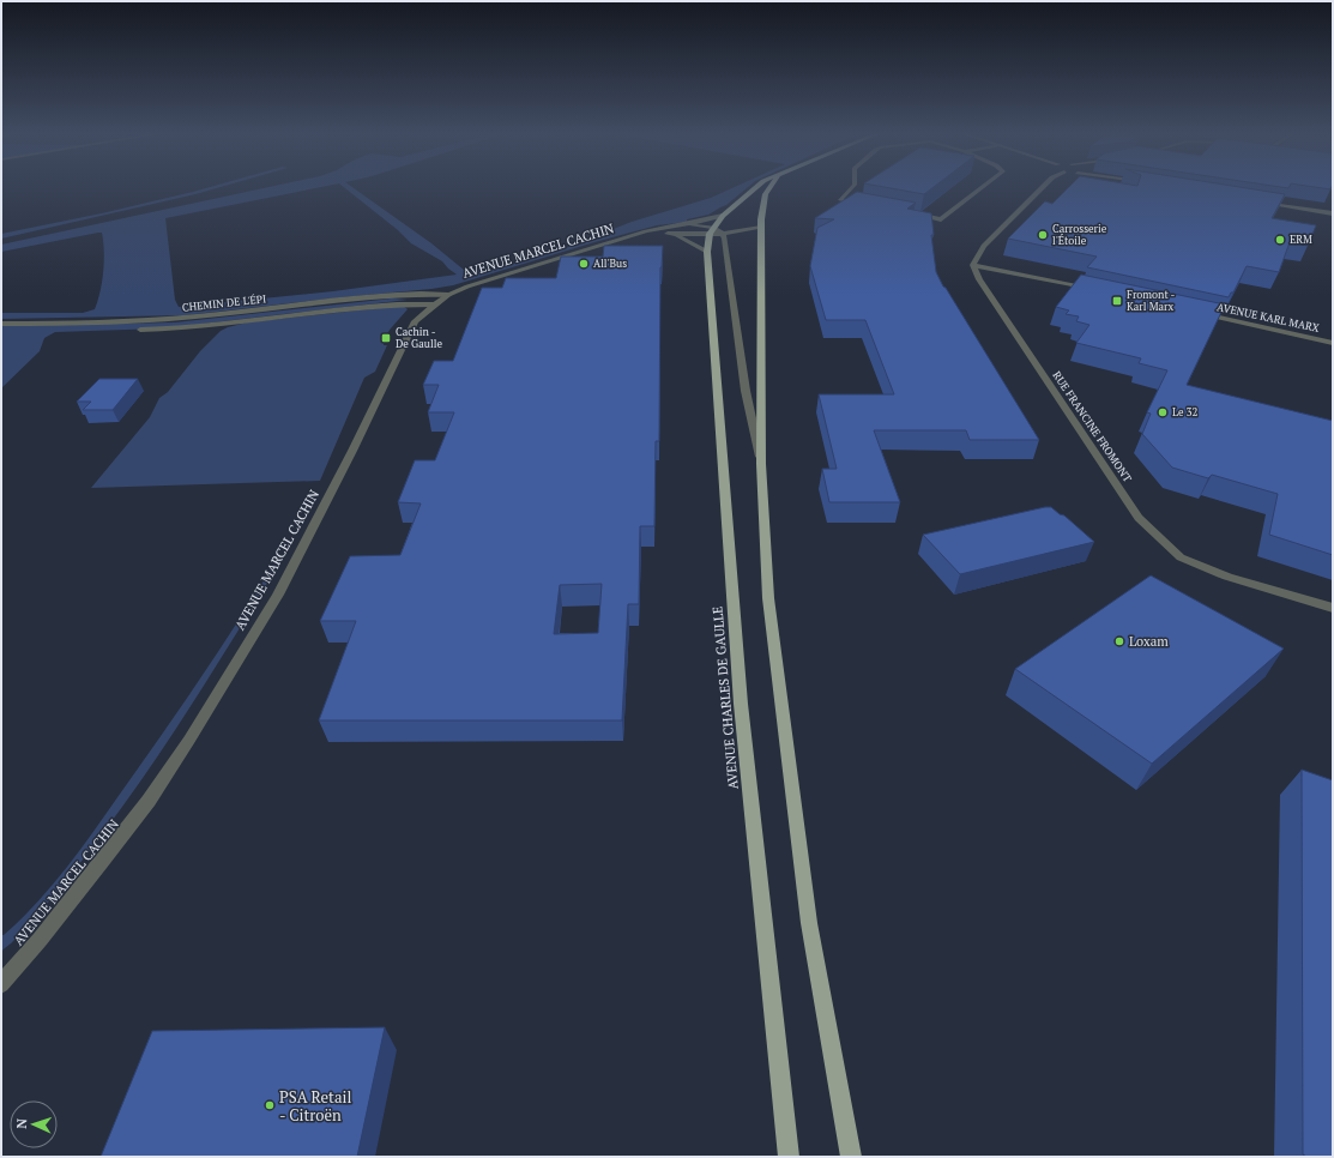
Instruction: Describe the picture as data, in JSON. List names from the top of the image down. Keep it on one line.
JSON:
{"streets":{"main road":["AVENUE CHARLES DE GAULLE"],"street":["AVENUE MARCEL CACHIN","CHEMIN DE L'ÉPI","AVENUE KARL MARX","RUE FRANCINE FROMONT"]},"crossings":[["AVENUE MARCEL CACHIN","CHEMIN DE L'ÉPI"],["AVENUE MARCEL CACHIN","AVENUE CHARLES DE GAULLE"]],"places":{"other":["Carrosserie l'Étoile","ERM","All'Bus","Le 32","Loxam","PSA Retail - Citroën"],"transit":["Fromont - Karl Marx","Cachin - De Gaulle"]},"north":"left"}
